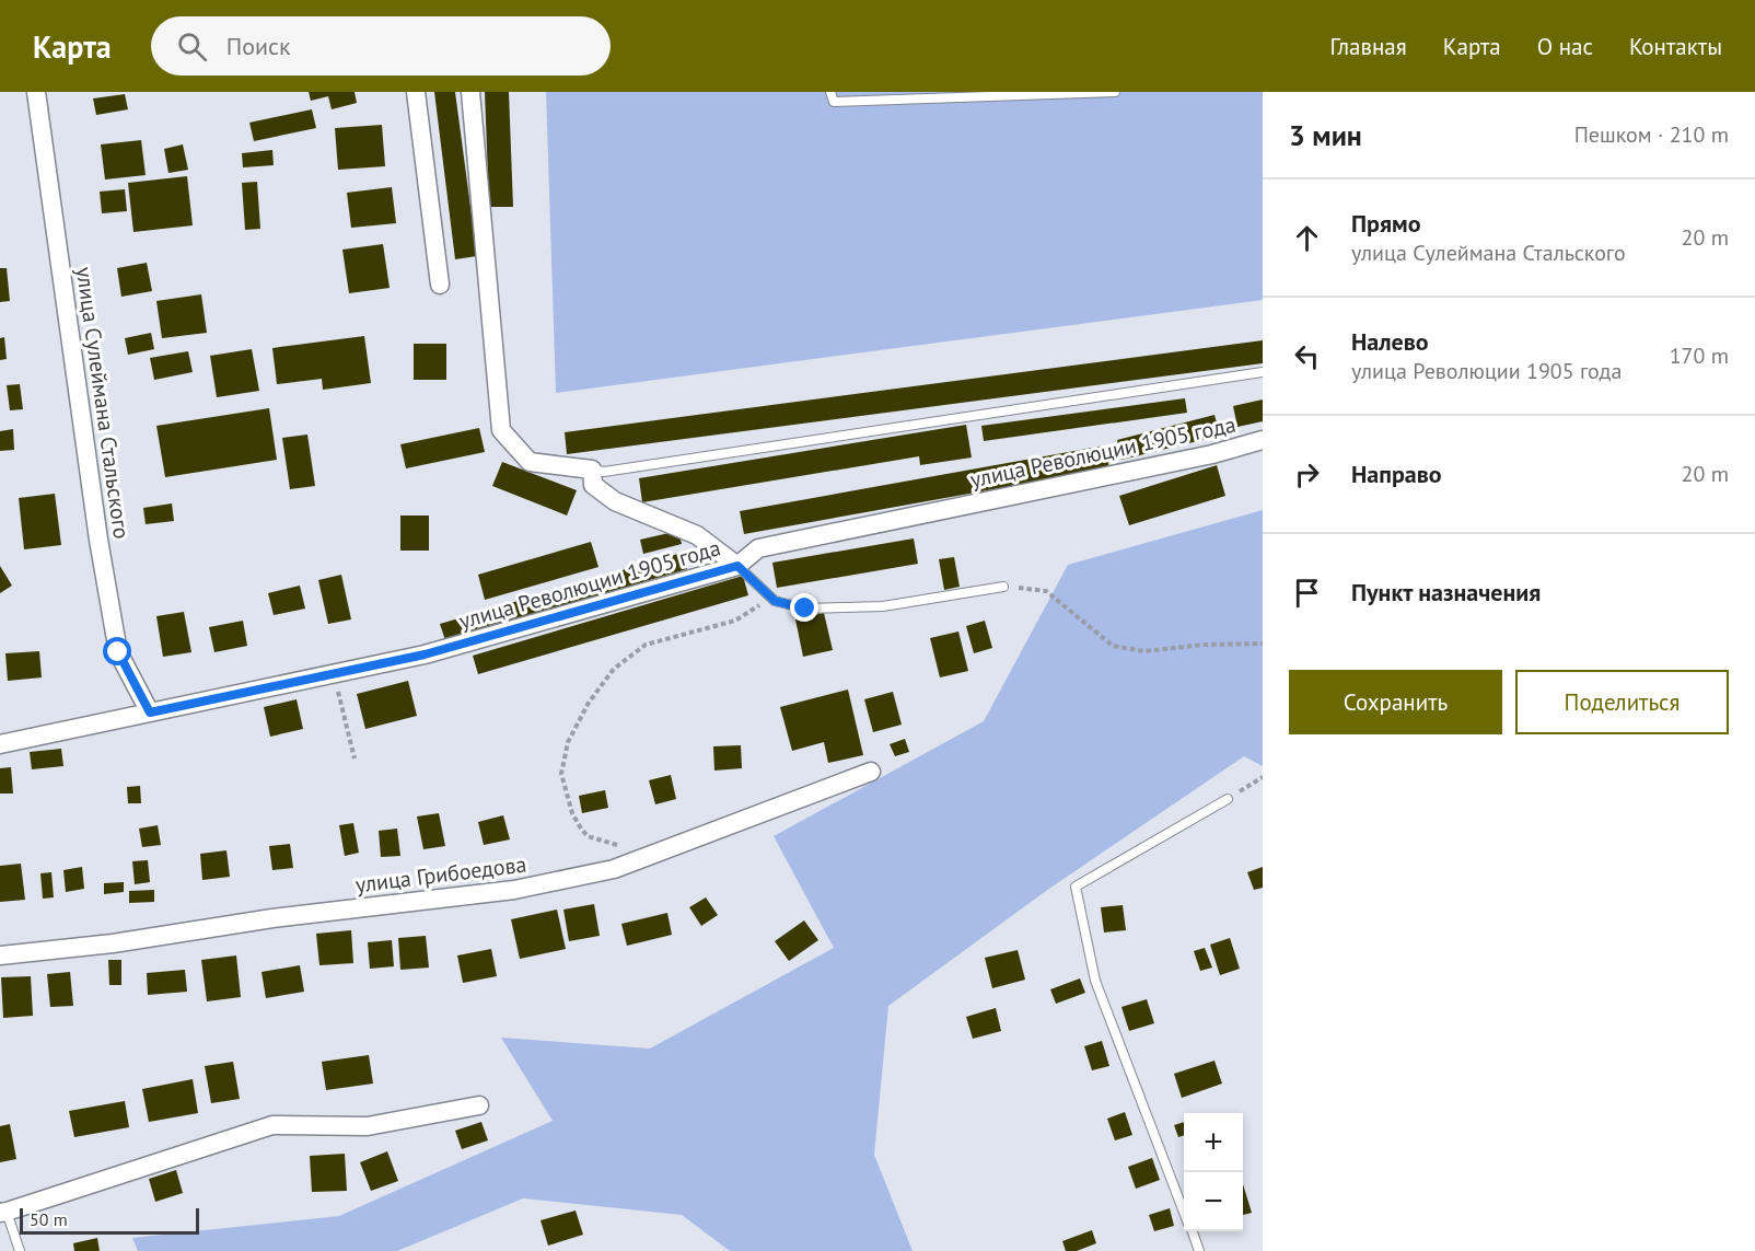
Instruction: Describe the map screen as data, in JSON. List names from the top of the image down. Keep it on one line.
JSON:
{"streets":{"street":["улица Сулеймана Стальского","улица Революции 1905 года","улица Грибоедова"]},"crossings":[["улица Сулеймана Стальского","улица Революции 1905 года"]],"scale_bar":"50 m","page":{"header":"Карта","search":"Поиск","nav":["Главная","Карта","О нас","Контакты"],"heading":["3 мин","Пешком · 210 m"],"list":[["Прямо","улица Сулеймана Стальского","20 m"],["Налево","улица Революции 1905 года","170 m"],["Направо","20 m"],"Пункт назначения"],"buttons":["Сохранить","Поделиться"],"map_buttons":["+","−"],"scale":"50 m"}}
